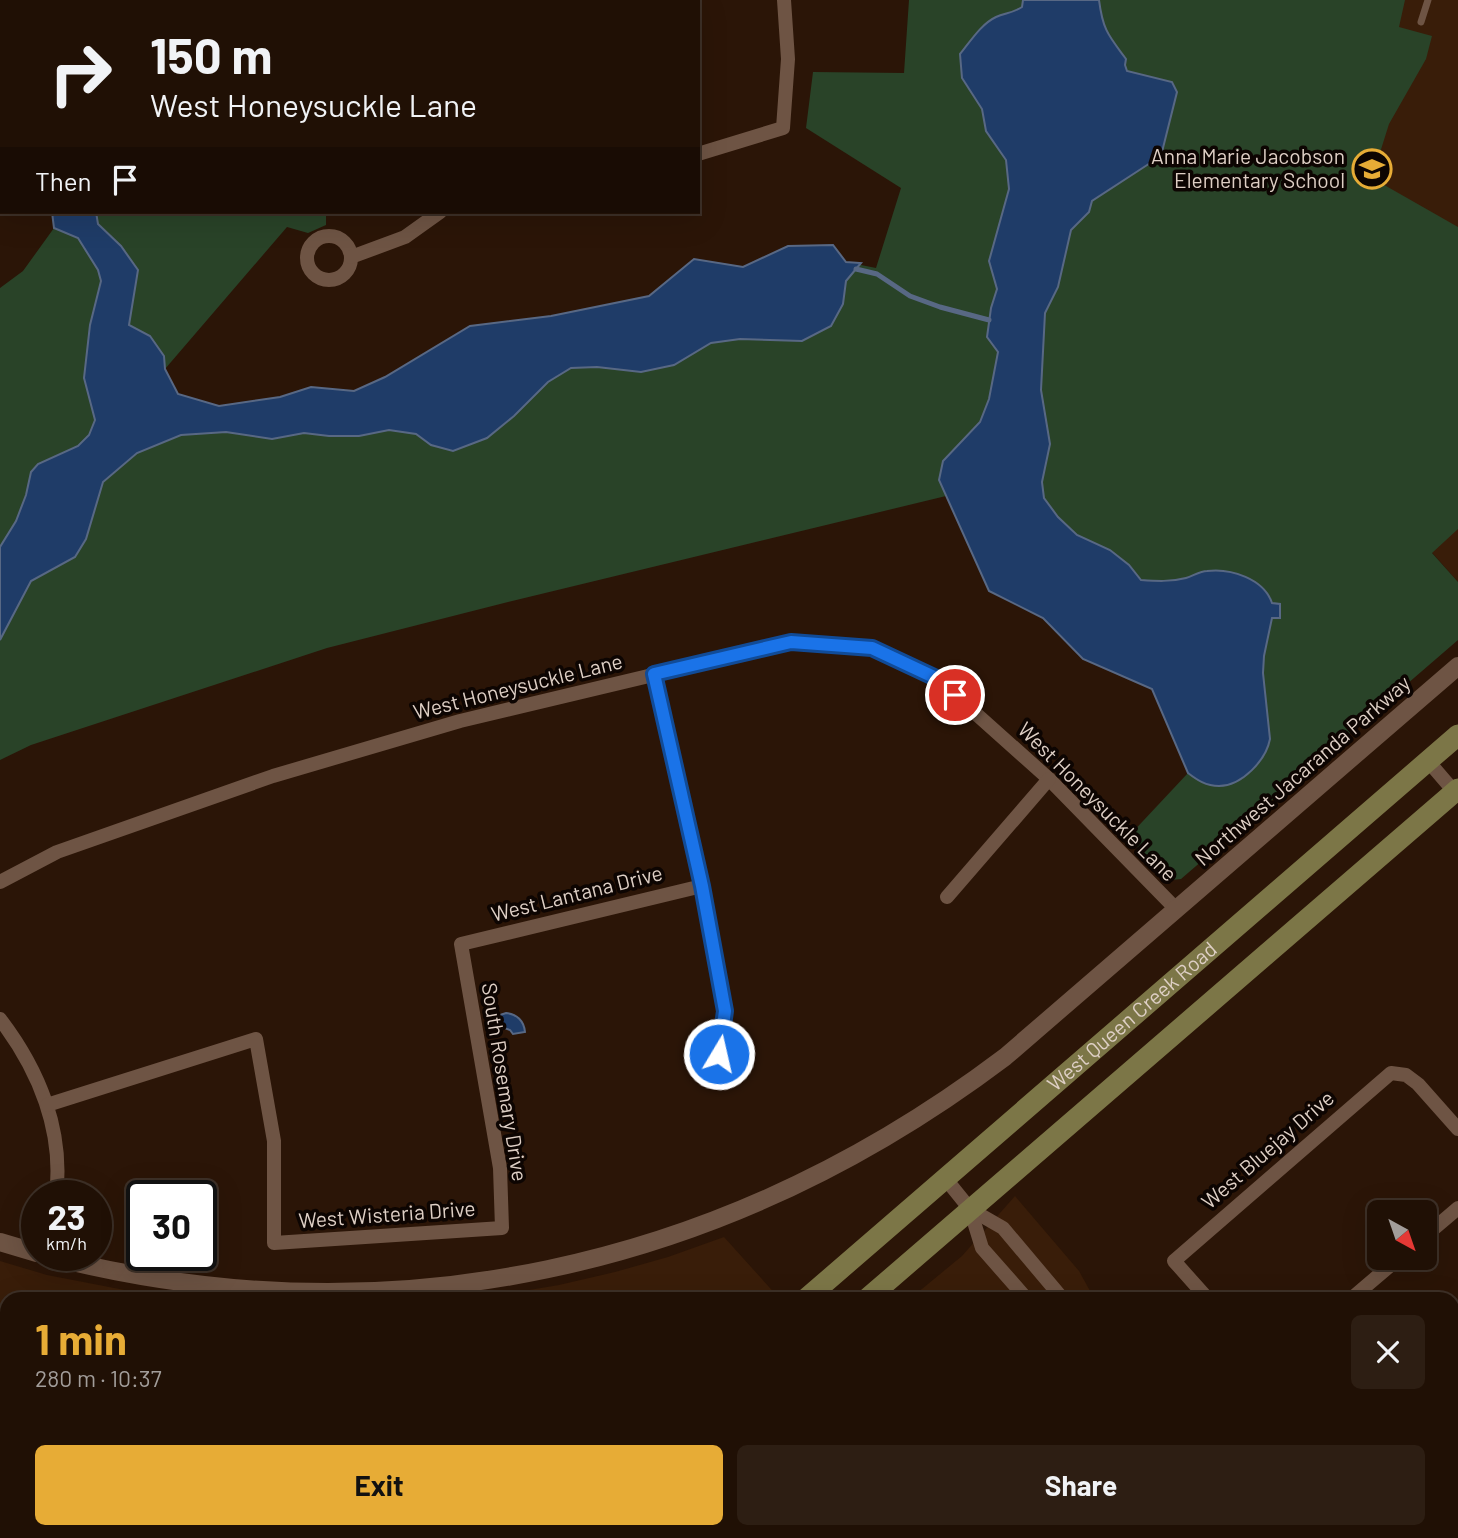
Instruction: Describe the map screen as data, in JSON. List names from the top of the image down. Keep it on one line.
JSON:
{"streets":{"main road":["West Queen Creek Road"],"street":["West Honeysuckle Lane","Northwest Jacaranda Parkway","West Lantana Drive","South Rosemary Drive","West Bluejay Drive","West Wisteria Drive"]},"crossings":[["West Honeysuckle Lane","Northwest Jacaranda Parkway"],["West Lantana Drive","South Rosemary Drive"],["South Rosemary Drive","West Wisteria Drive"]],"places":{"school or university":["Anna Marie Jacobson Elementary School"]},"north":"bottom right","page":{"turn":["150 m","West Honeysuckle Lane"],"then":"Then","speed":"23 km/h","limit":"30","heading":["1 min","280 m · 10:37"],"buttons":["Exit","Share"]}}
